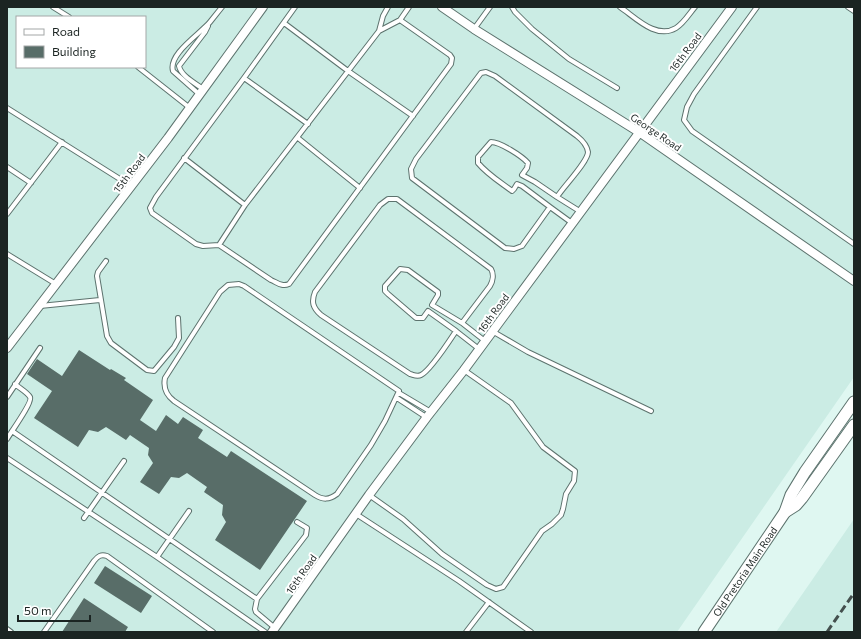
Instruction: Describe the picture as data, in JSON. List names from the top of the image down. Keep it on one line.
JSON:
{"streets":{"main road":["Old Pretoria Main Road"],"street":["16th Road","George Road","15th Road"]},"crossings":[["16th Road","George Road"]],"legend":["Road","Building"],"scale_bar":"50 m"}
